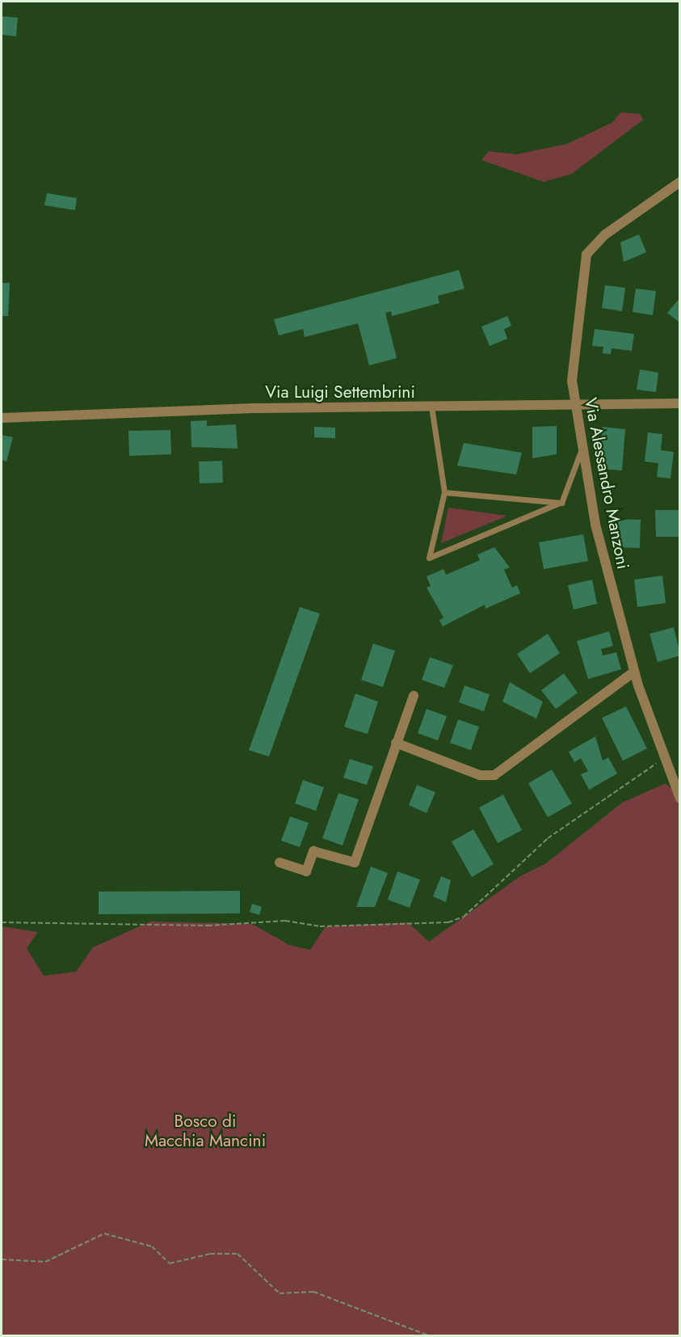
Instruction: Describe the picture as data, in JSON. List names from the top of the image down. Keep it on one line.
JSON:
{"streets":{"street":["Via Luigi Settembrini","Via Alessandro Manzoni"]},"crossings":[["Via Luigi Settembrini","Via Alessandro Manzoni"]],"parks":["Bosco di Macchia Mancini"]}
